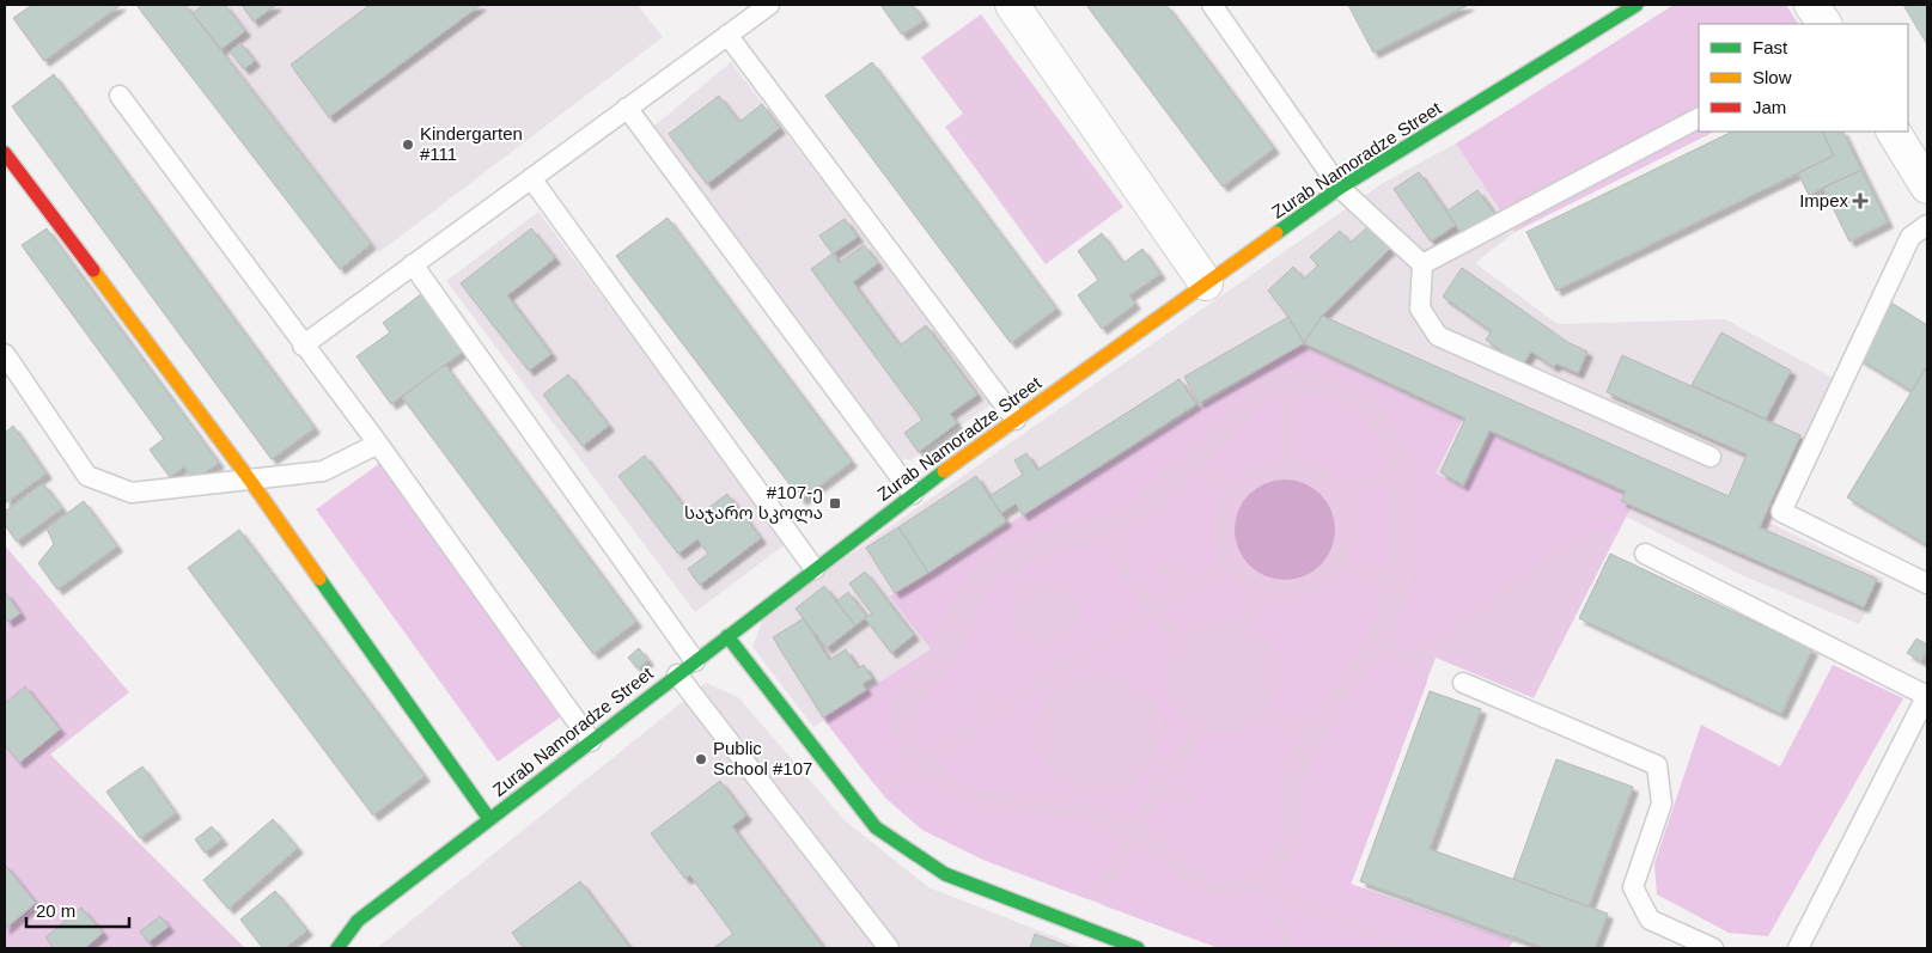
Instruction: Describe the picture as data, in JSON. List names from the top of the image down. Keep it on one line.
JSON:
{"streets":{"street":["Zurab Namoradze Street"]},"places":{"other":["Kindergarten #111","Public School #107"],"health":["Impex"],"transit":["#107-ე საჯარო სკოლა"]},"legend":["Fast","Slow","Jam"],"scale_bar":"20 m"}
